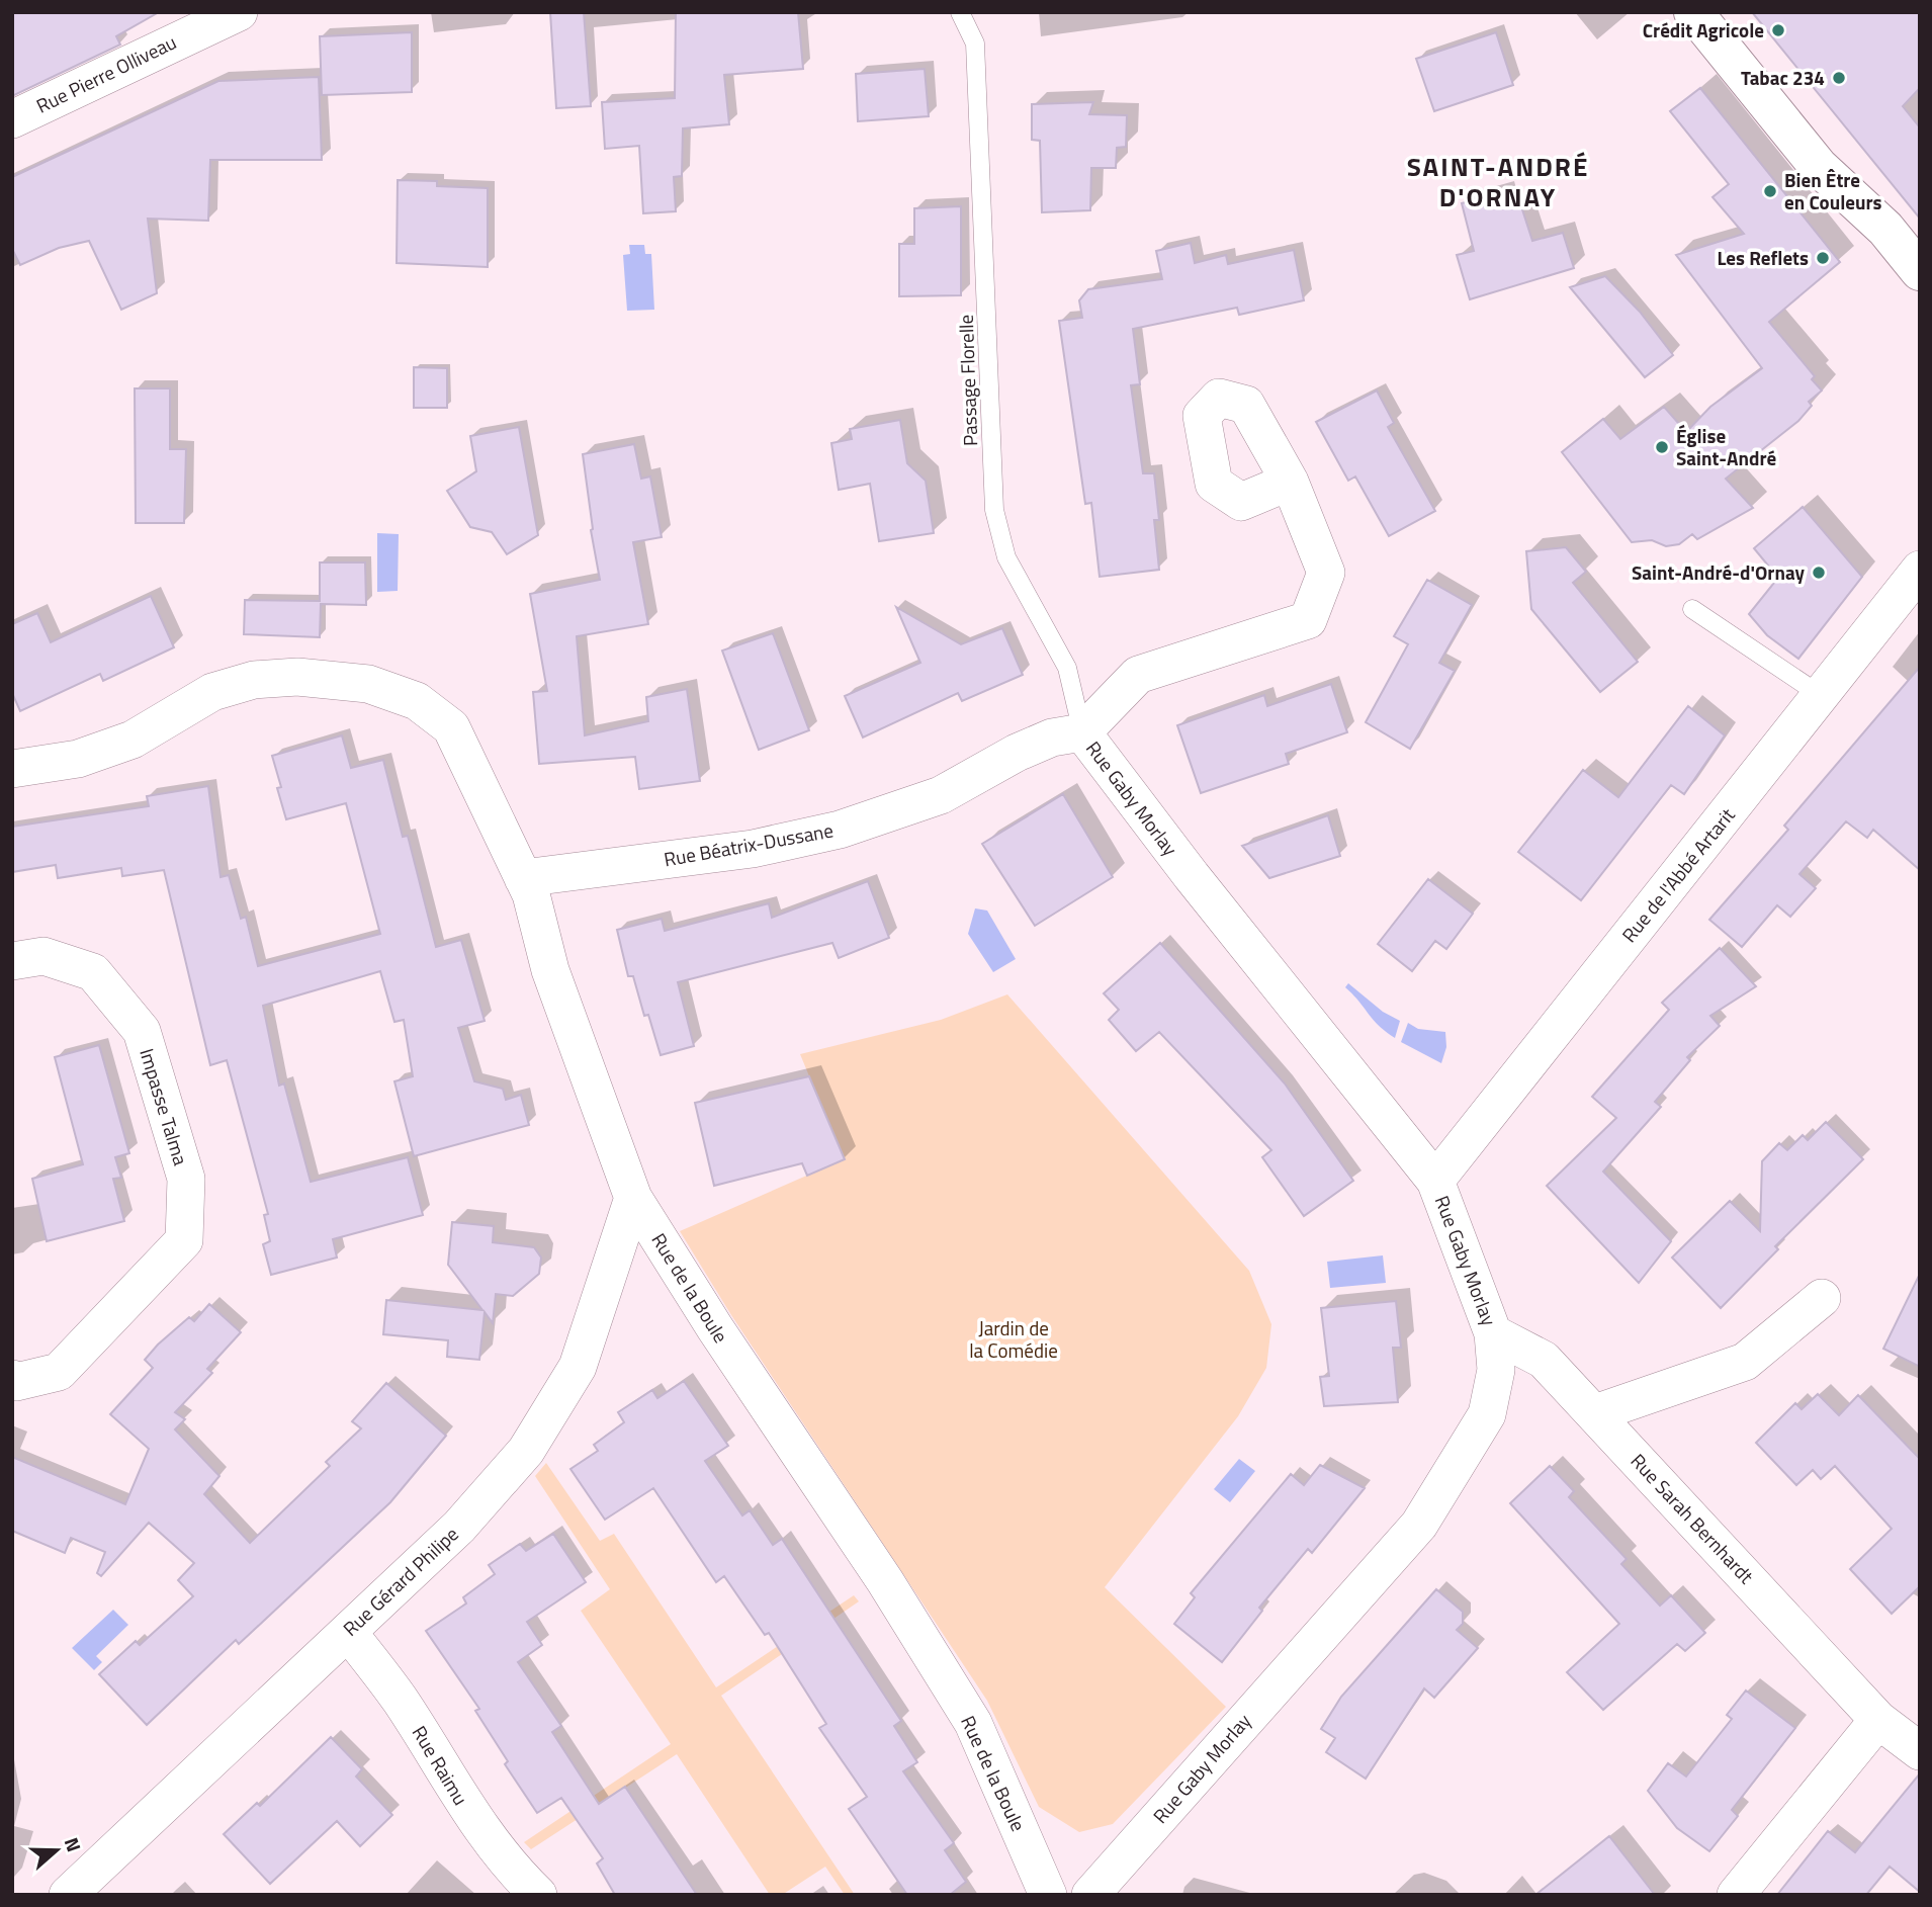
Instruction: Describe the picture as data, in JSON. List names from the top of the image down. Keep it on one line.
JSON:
{"streets":{"street":["Rue Pierre Olliveau","Rue Gaby Morlay","Rue Béatrix-Dussane","Rue de l'Abbé Artarit","Impasse Talma","Rue de la Boule","Rue Sarah Bernhardt","Rue Gérard Philipe","Rue Raimu"],"lane":["Passage Florelle"]},"crossings":[["Passage Florelle","Rue Gaby Morlay"],["Passage Florelle","Rue Béatrix-Dussane"],["Rue Gaby Morlay","Rue Béatrix-Dussane"],["Rue Gaby Morlay","Rue de l'Abbé Artarit"],["Rue Gaby Morlay","Rue Sarah Bernhardt"],["Rue Béatrix-Dussane","Rue de la Boule"],["Rue de la Boule","Rue Gérard Philipe"],["Rue Gérard Philipe","Rue Raimu"]],"districts":["SAINT-ANDRÉ D'ORNAY"],"parks":["Jardin de la Comédie"],"places":["Crédit Agricole","Tabac 234","Bien Être en Couleurs","Les Reflets","Église Saint-André","Saint-André-d'Ornay"],"north":"right"}
